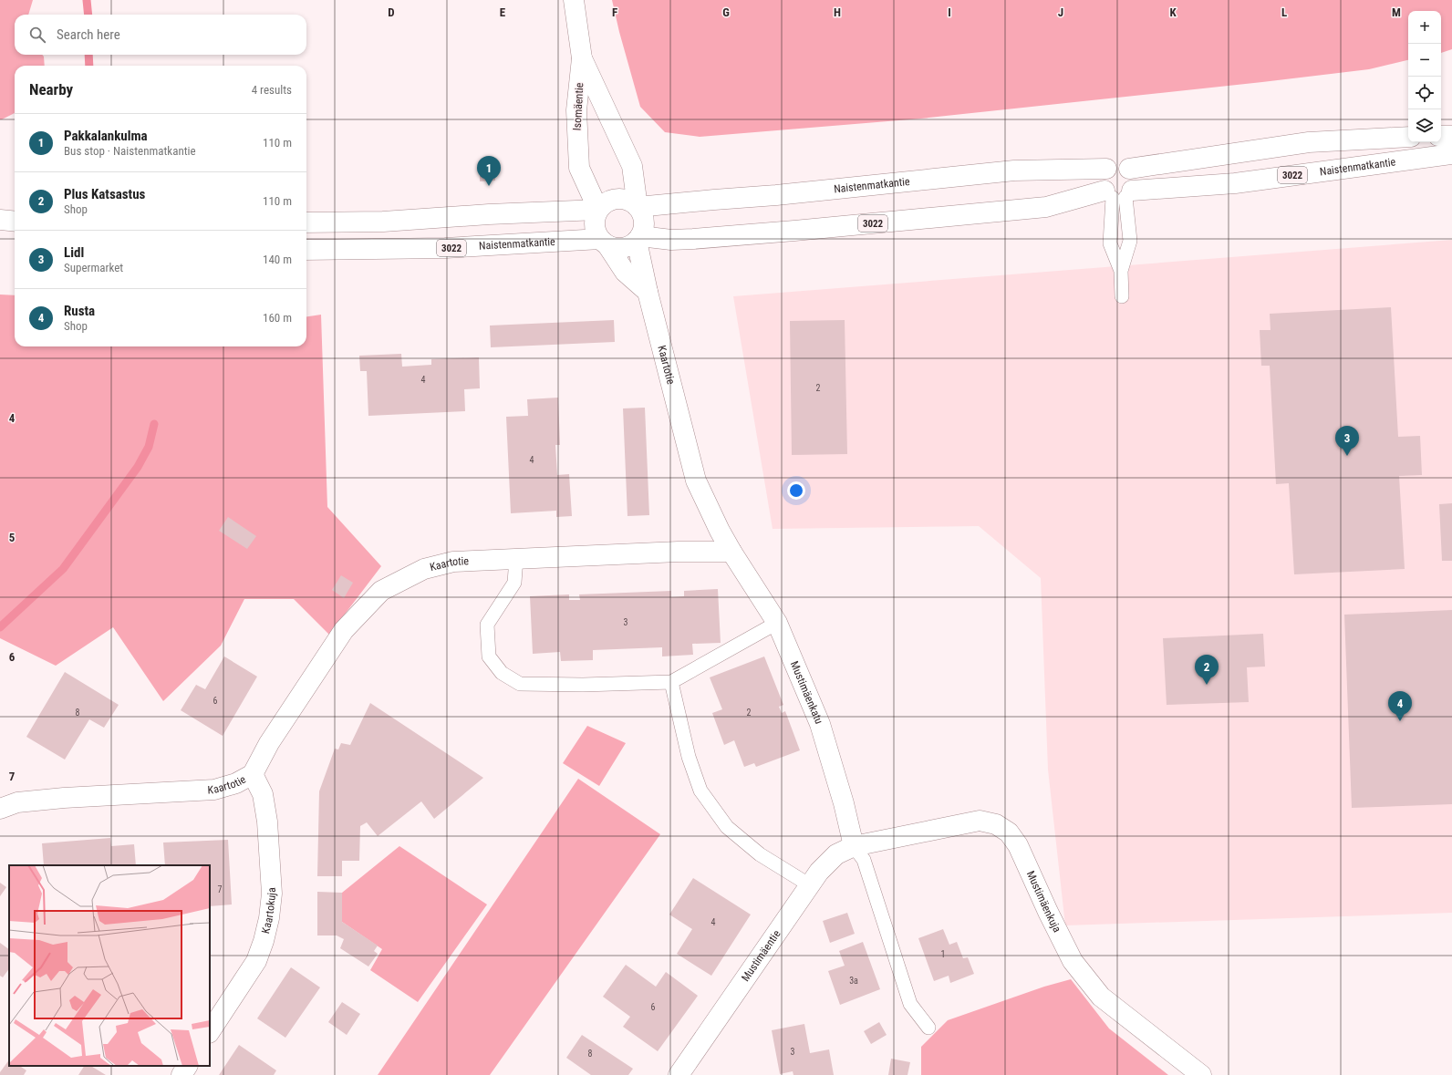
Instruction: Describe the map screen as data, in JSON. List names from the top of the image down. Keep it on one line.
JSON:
{"streets":{"street":["Isomäentie","Naistenmatkantie","3022","Kaartotie","Mustimäenkatu","Mustimäenkuja","Kaartokuja","Mustimäentie"]},"crossings":[["Isomäentie","Naistenmatkantie"],["Isomäentie","3022"],["Isomäentie","Kaartotie"],["Naistenmatkantie","3022"],["Naistenmatkantie","Kaartotie"],["3022","Kaartotie"],["Kaartotie","Mustimäenkatu"],["Kaartotie","Kaartokuja"],["Mustimäenkatu","Mustimäenkuja"],["Mustimäenkatu","Mustimäentie"],["Mustimäenkuja","Mustimäentie"]],"house_numbers":["4","2","4","3","6","8","2","7","4","1","3a","6","3","8"],"page":{"map_buttons":["+","−"],"search":"Search here","heading":["Nearby","4 results"],"list":[{"mark":"1","name":"Pakkalankulma","note":"Bus stop · Naistenmatkantie","value":"110 m"},{"mark":"2","name":"Plus Katsastus","note":"Shop","value":"110 m"},{"mark":"3","name":"Lidl","note":"Supermarket","value":"140 m"},{"mark":"4","name":"Rusta","note":"Shop","value":"160 m"}],"pins":["1","3","2","4"]},"grid":{"columns":["D","E","F","G","H","I","J","K","L","M"],"rows":["4","5","6","7"]}}
